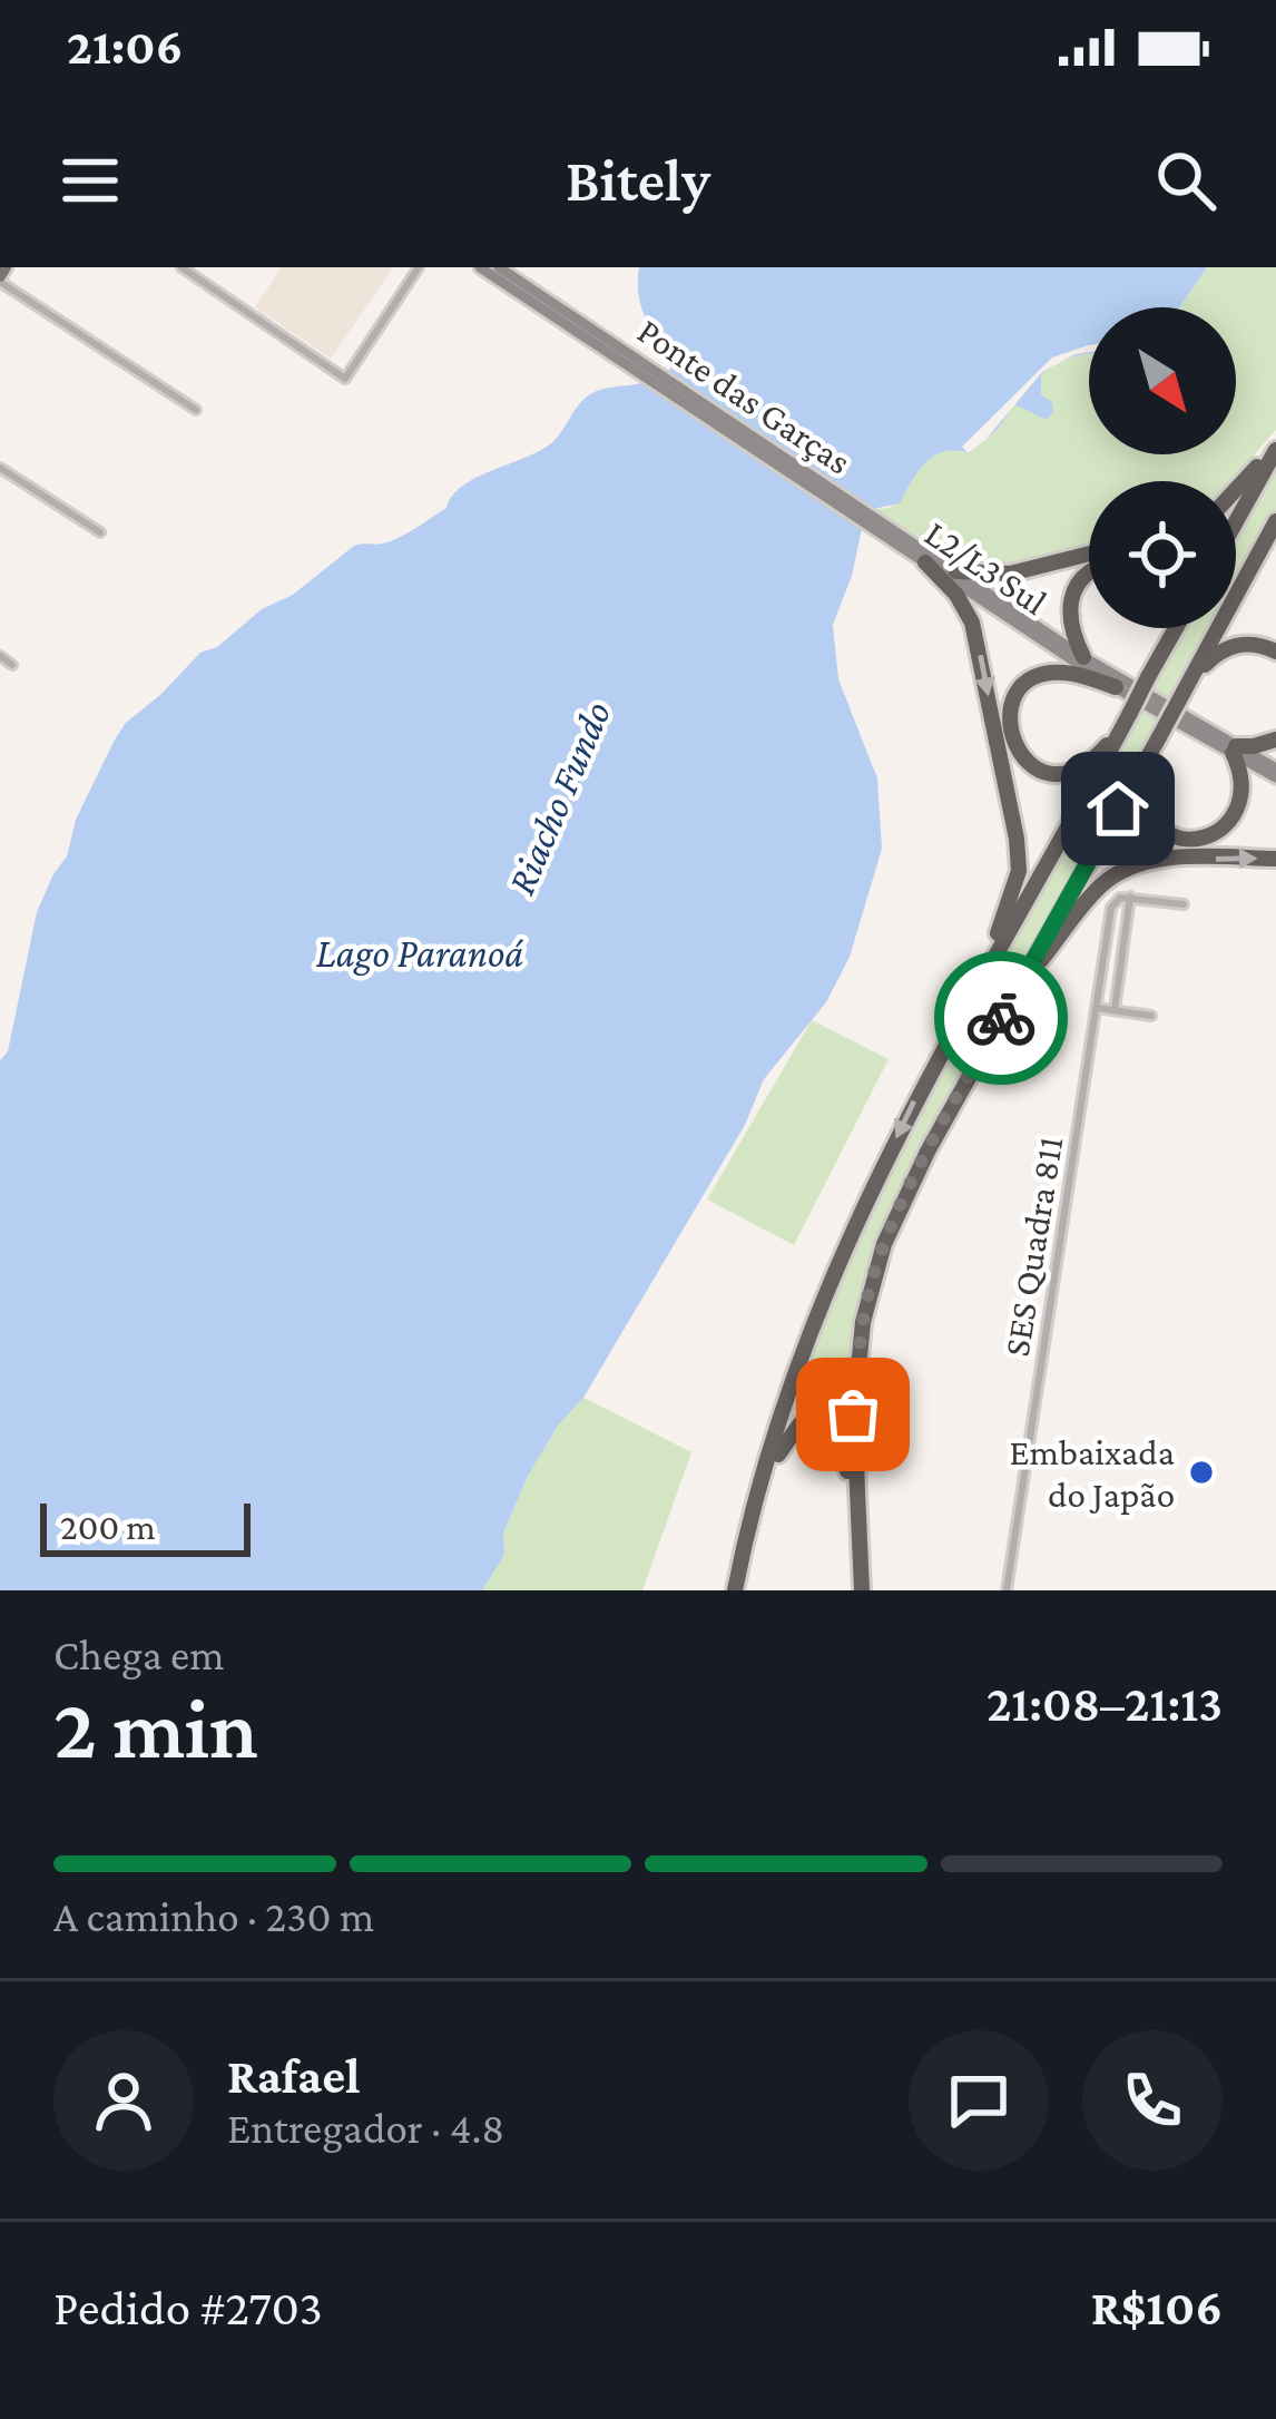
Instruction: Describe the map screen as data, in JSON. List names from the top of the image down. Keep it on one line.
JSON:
{"streets":{"main road":["Ponte das Garças","L2/L3 Sul"],"street":["SES Quadra 811"]},"crossings":[["Ponte das Garças","L2/L3 Sul"]],"water":["Riacho Fundo","Lago Paranoá"],"places":["Embaixada do Japão"],"scale_bar":"200 m","north":"bottom right","page":{"status":"21:06","header":"Bitely","scale":"200 m","heading":["2 min","Chega em","21:08–21:13"],"panel":["Rafael","Entregador · 4.8","Pedido #2703","R$106"],"bar":"A caminho · 230 m"}}
